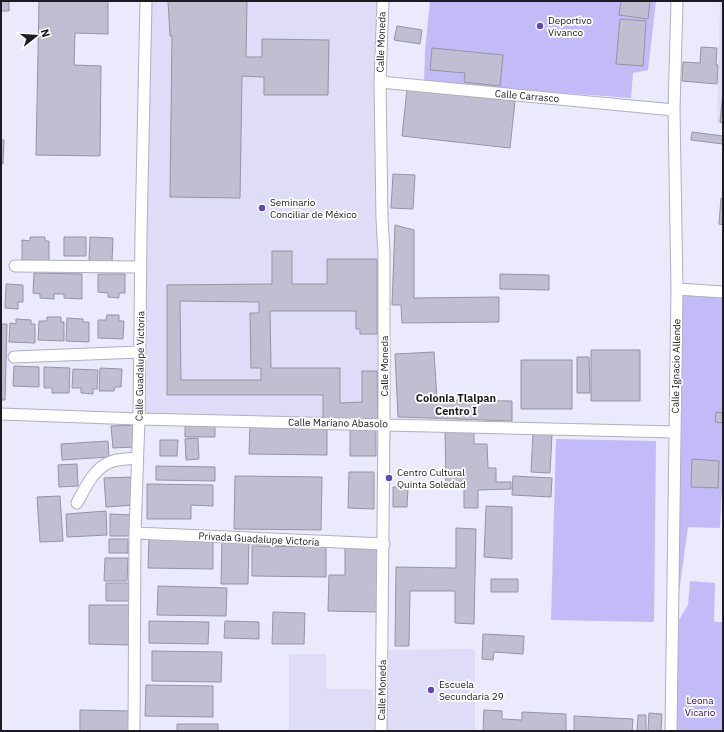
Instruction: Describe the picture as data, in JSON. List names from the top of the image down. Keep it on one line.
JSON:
{"streets":{"street":["Calle Moneda","Calle Carrasco","Calle Guadalupe Victoria","Calle Ignacio Allende","Calle Mariano Abasolo","Privada Guadalupe Victoria"]},"crossings":[["Calle Moneda","Calle Carrasco"],["Calle Moneda","Calle Mariano Abasolo"],["Calle Moneda","Privada Guadalupe Victoria"],["Calle Carrasco","Calle Ignacio Allende"],["Calle Guadalupe Victoria","Calle Mariano Abasolo"],["Calle Guadalupe Victoria","Privada Guadalupe Victoria"],["Calle Ignacio Allende","Calle Mariano Abasolo"]],"districts":["Colonia Tlalpan Centro I"],"parks":["Leona Vicario"],"places":["Deportivo Vivanco","Seminario Conciliar de México","Centro Cultural Quinta Soledad","Escuela Secundaria 29"],"north":"right"}
